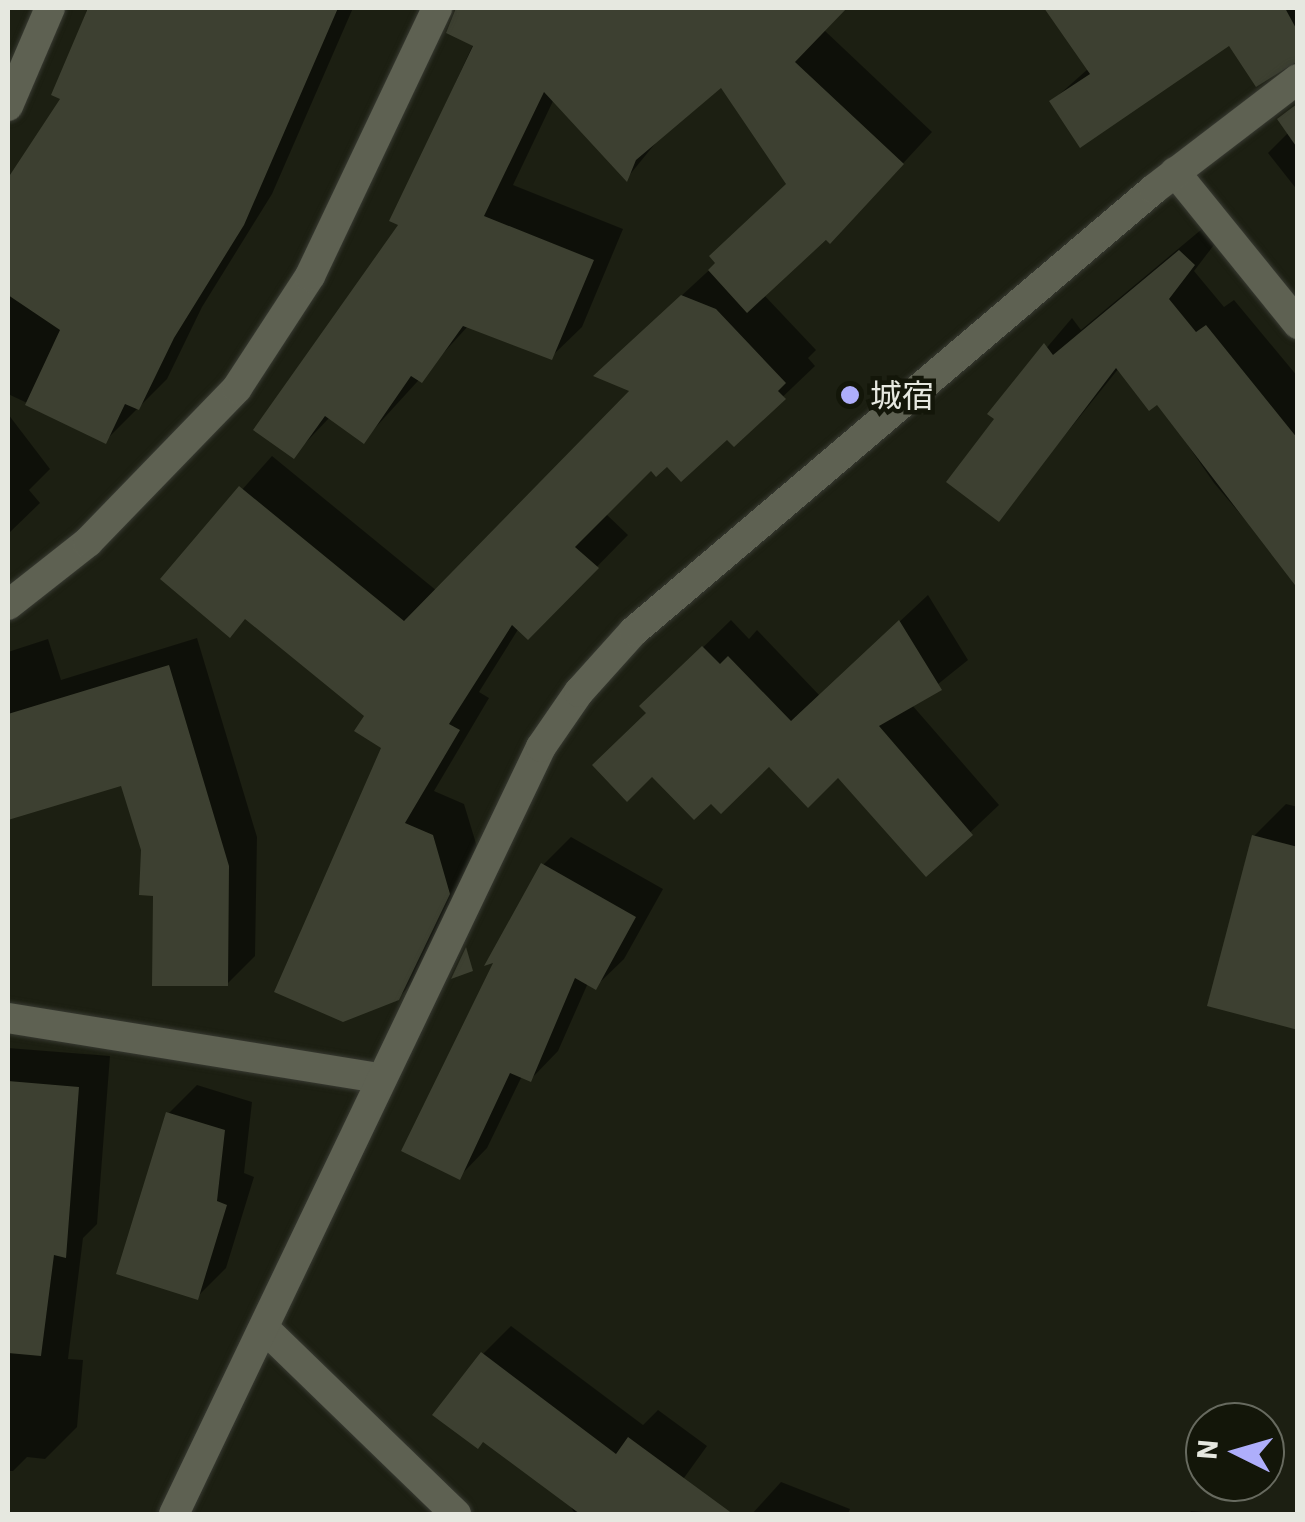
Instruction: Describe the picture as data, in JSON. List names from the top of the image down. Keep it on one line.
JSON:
{"places":["城宿"],"north":"left"}
